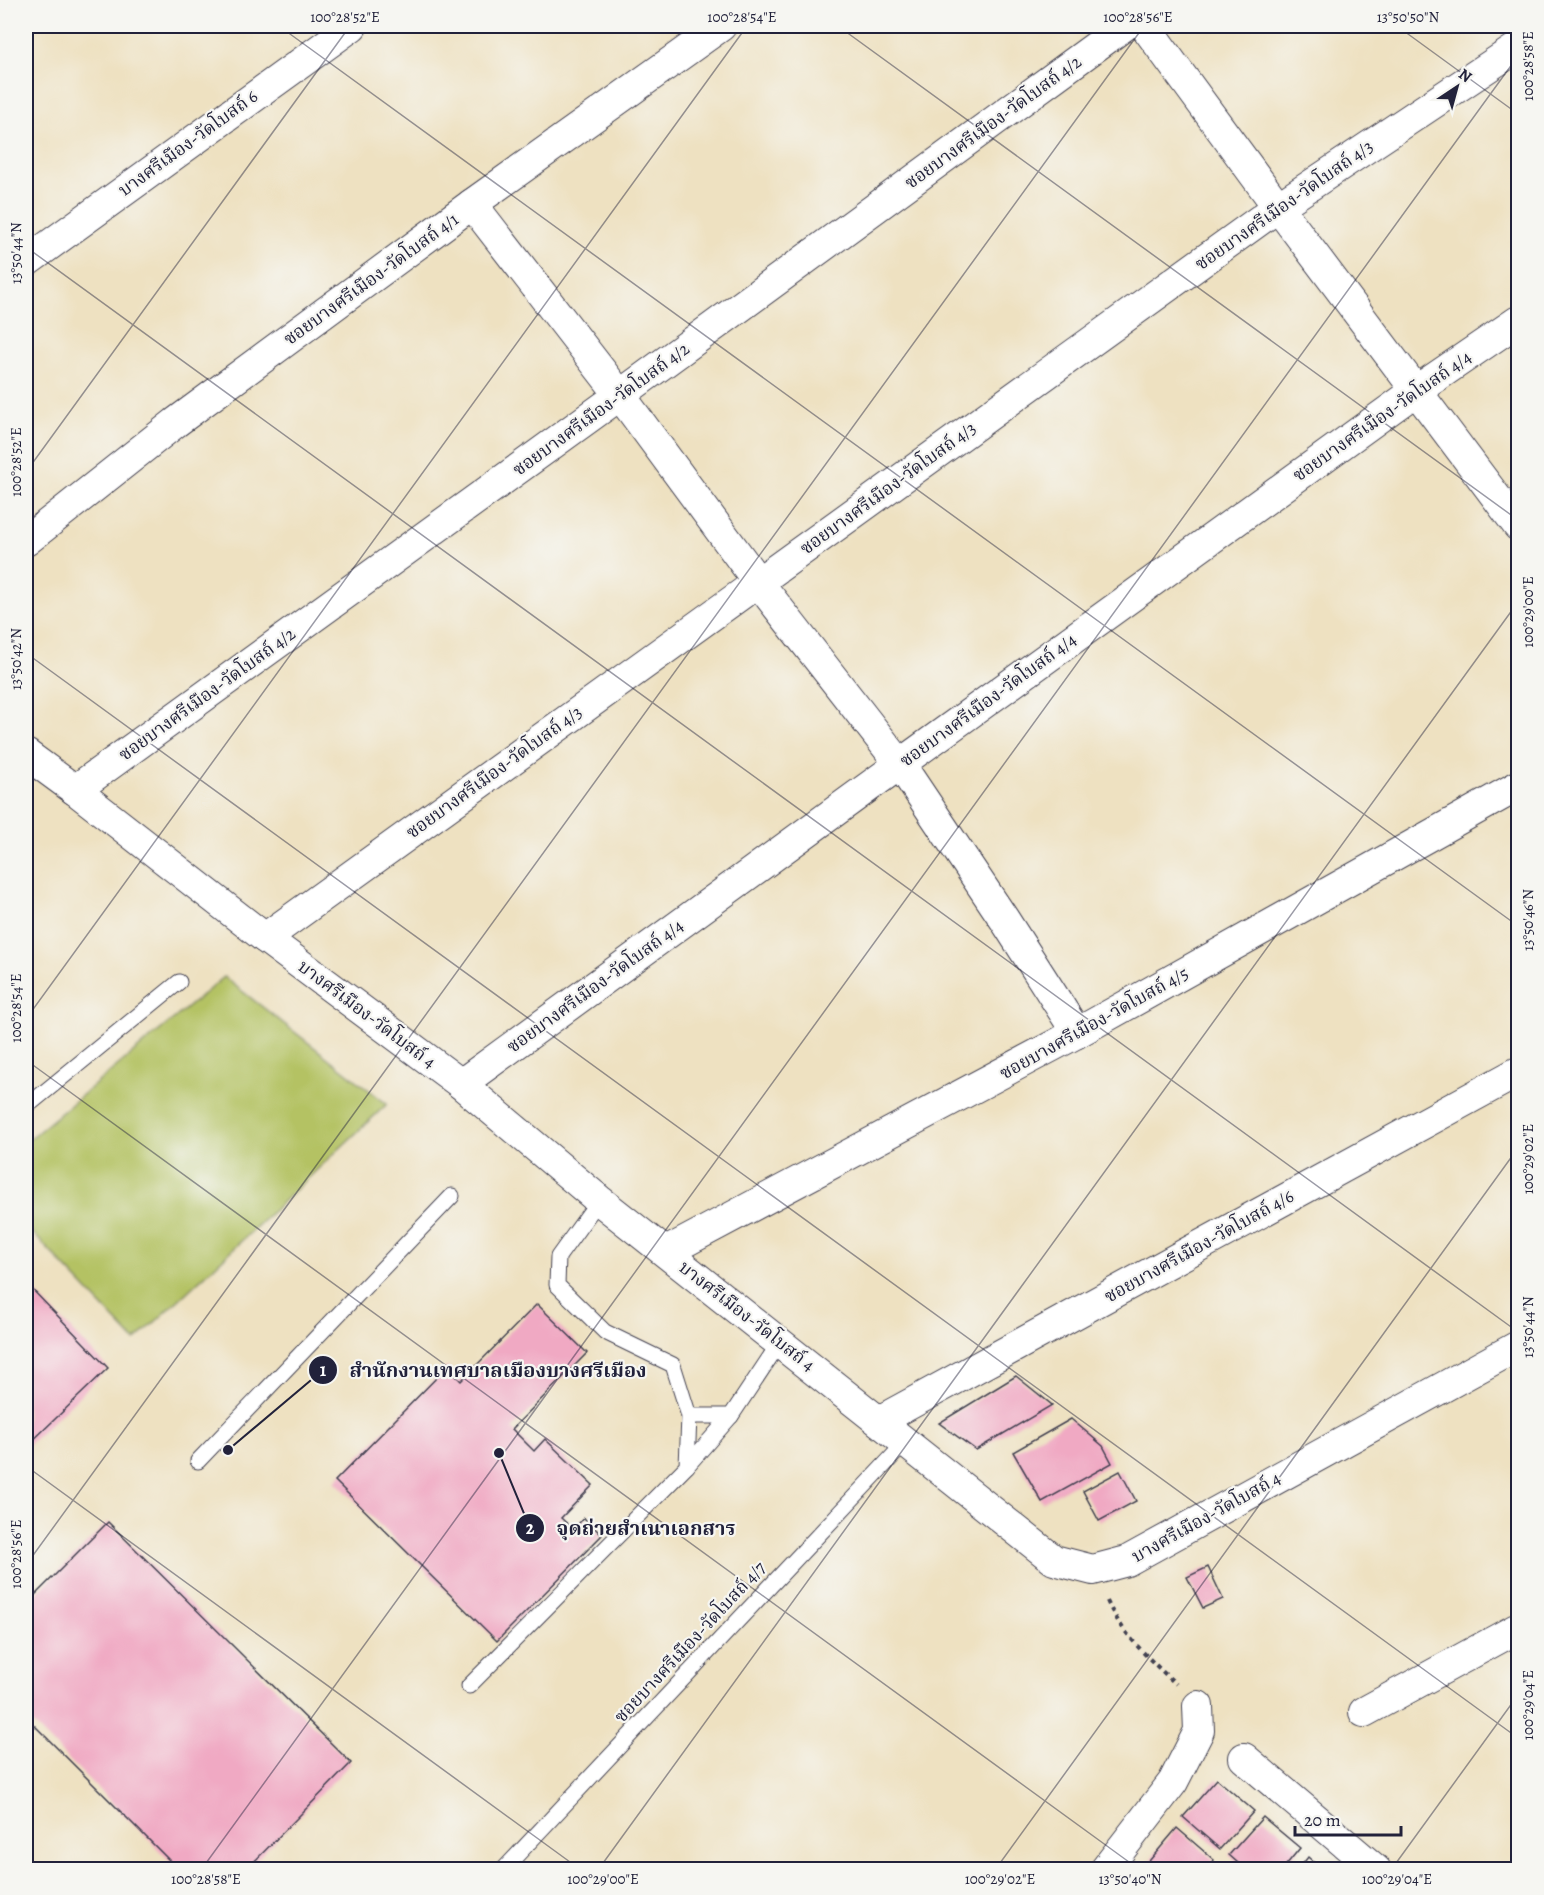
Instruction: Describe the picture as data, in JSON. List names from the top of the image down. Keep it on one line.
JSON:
{"streets":{"street":["ซอยบางศรีเมือง-วัดโบสถ์ 4/2","บางศรีเมือง-วัดโบสถ์ 6","ซอยบางศรีเมือง-วัดโบสถ์ 4/3","ซอยบางศรีเมือง-วัดโบสถ์ 4/1","ซอยบางศรีเมือง-วัดโบสถ์ 4/4","บางศรีเมือง-วัดโบสถ์ 4","ซอยบางศรีเมือง-วัดโบสถ์ 4/5","ซอยบางศรีเมือง-วัดโบสถ์ 4/6"],"lane":["ซอยบางศรีเมือง-วัดโบสถ์ 4/7"]},"crossings":[["ซอยบางศรีเมือง-วัดโบสถ์ 4/2","บางศรีเมือง-วัดโบสถ์ 4"],["ซอยบางศรีเมือง-วัดโบสถ์ 4/3","บางศรีเมือง-วัดโบสถ์ 4"],["ซอยบางศรีเมือง-วัดโบสถ์ 4/4","บางศรีเมือง-วัดโบสถ์ 4"],["บางศรีเมือง-วัดโบสถ์ 4","ซอยบางศรีเมือง-วัดโบสถ์ 4/5"],["บางศรีเมือง-วัดโบสถ์ 4","ซอยบางศรีเมือง-วัดโบสถ์ 4/6"],["บางศรีเมือง-วัดโบสถ์ 4","ซอยบางศรีเมือง-วัดโบสถ์ 4/7"]],"places":["สำนักงานเทศบาลเมืองบางศรีเมือง","จุดถ่ายสำเนาเอกสาร"],"scale_bar":"20 m","north":"top right","coordinates":["100°28'52\"E","100°28'54\"E","100°28'56\"E","13°50'50\"N","100°28'58\"E","13°50'44\"N","100°29'00\"E","13°50'42\"N","13°50'46\"N","100°29'02\"E","100°29'04\"E","13°50'40\"N"]}
